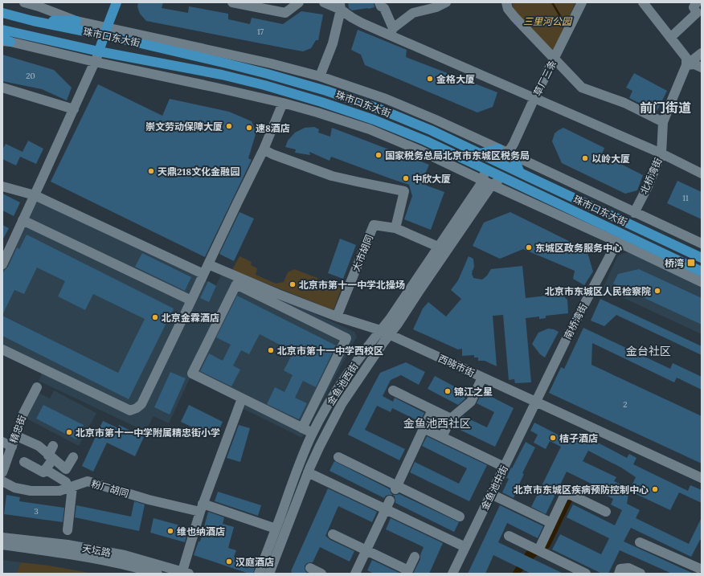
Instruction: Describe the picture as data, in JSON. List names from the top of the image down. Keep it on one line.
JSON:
{"streets":{"main road":["珠市口东大街"],"street":["草厂三条","北桥湾街","大市胡同","南桥湾街","西晓市街","金鱼池西街","精忠街","金鱼池中街","粉厂胡同","天坛路"]},"crossings":[["珠市口东大街","草厂三条"],["珠市口东大街","北桥湾街"],["大市胡同","西晓市街"],["南桥湾街","西晓市街"],["南桥湾街","金鱼池中街"],["西晓市街","金鱼池西街"],["西晓市街","金鱼池中街"],["金鱼池西街","粉厂胡同"]],"districts":["前门街道","金台社区","金鱼池西社区"],"parks":["三里河公园"],"places":{"other":["金格大厦","崇文劳动保障大厦","速8酒店","国家税务总局北京市东城区税务局","以岭大厦","天鼎218文化金融园","中欣大厦","东城区政务服务中心","北京市第十一中学北操场","北京市东城区人民检察院","北京金霖酒店","北京市第十一中学西校区","锦江之星","北京市第十一中学附属精忠街小学","桔子酒店","北京市东城区疾病预防控制中心","维也纳酒店","汉庭酒店"],"transit":["桥湾"]},"house_numbers":["17","20","11","2","3"]}
